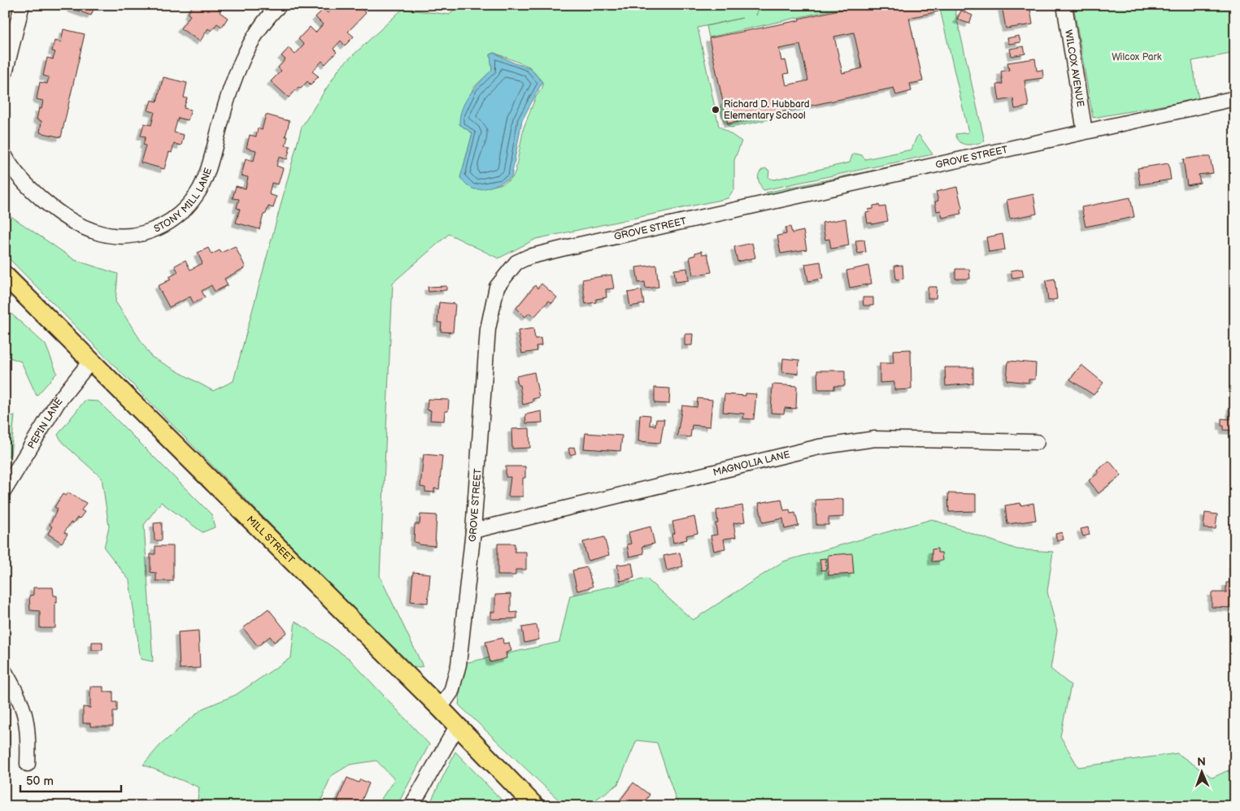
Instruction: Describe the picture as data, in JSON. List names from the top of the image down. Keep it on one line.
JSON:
{"streets":{"main road":["MILL STREET"],"street":["WILCOX AVENUE","GROVE STREET","STONY MILL LANE","PEPIN LANE","MAGNOLIA LANE"]},"crossings":[["WILCOX AVENUE","GROVE STREET"],["GROVE STREET","MAGNOLIA LANE"],["GROVE STREET","MILL STREET"],["PEPIN LANE","MILL STREET"]],"parks":["Wilcox Park"],"places":["Richard D. Hubbard Elementary School"],"scale_bar":"50 m","north":"top"}
